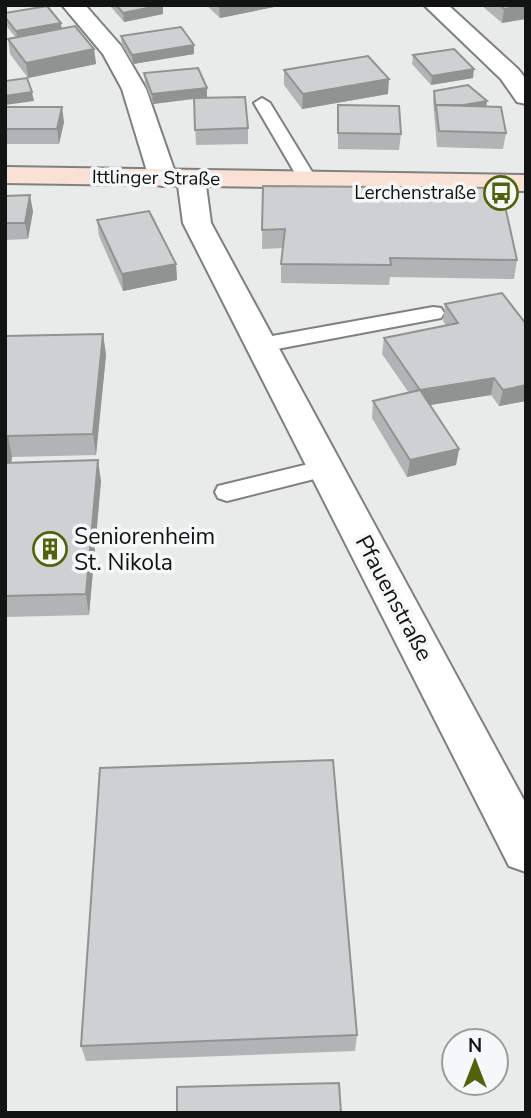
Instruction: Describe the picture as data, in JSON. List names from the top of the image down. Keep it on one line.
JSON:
{"streets":{"street":["Ittlinger Straße","Pfauenstraße"]},"crossings":[["Ittlinger Straße","Pfauenstraße"]],"places":{"bus stop":["Lerchenstraße"],"building":["Seniorenheim St. Nikola"]},"north":"top"}
